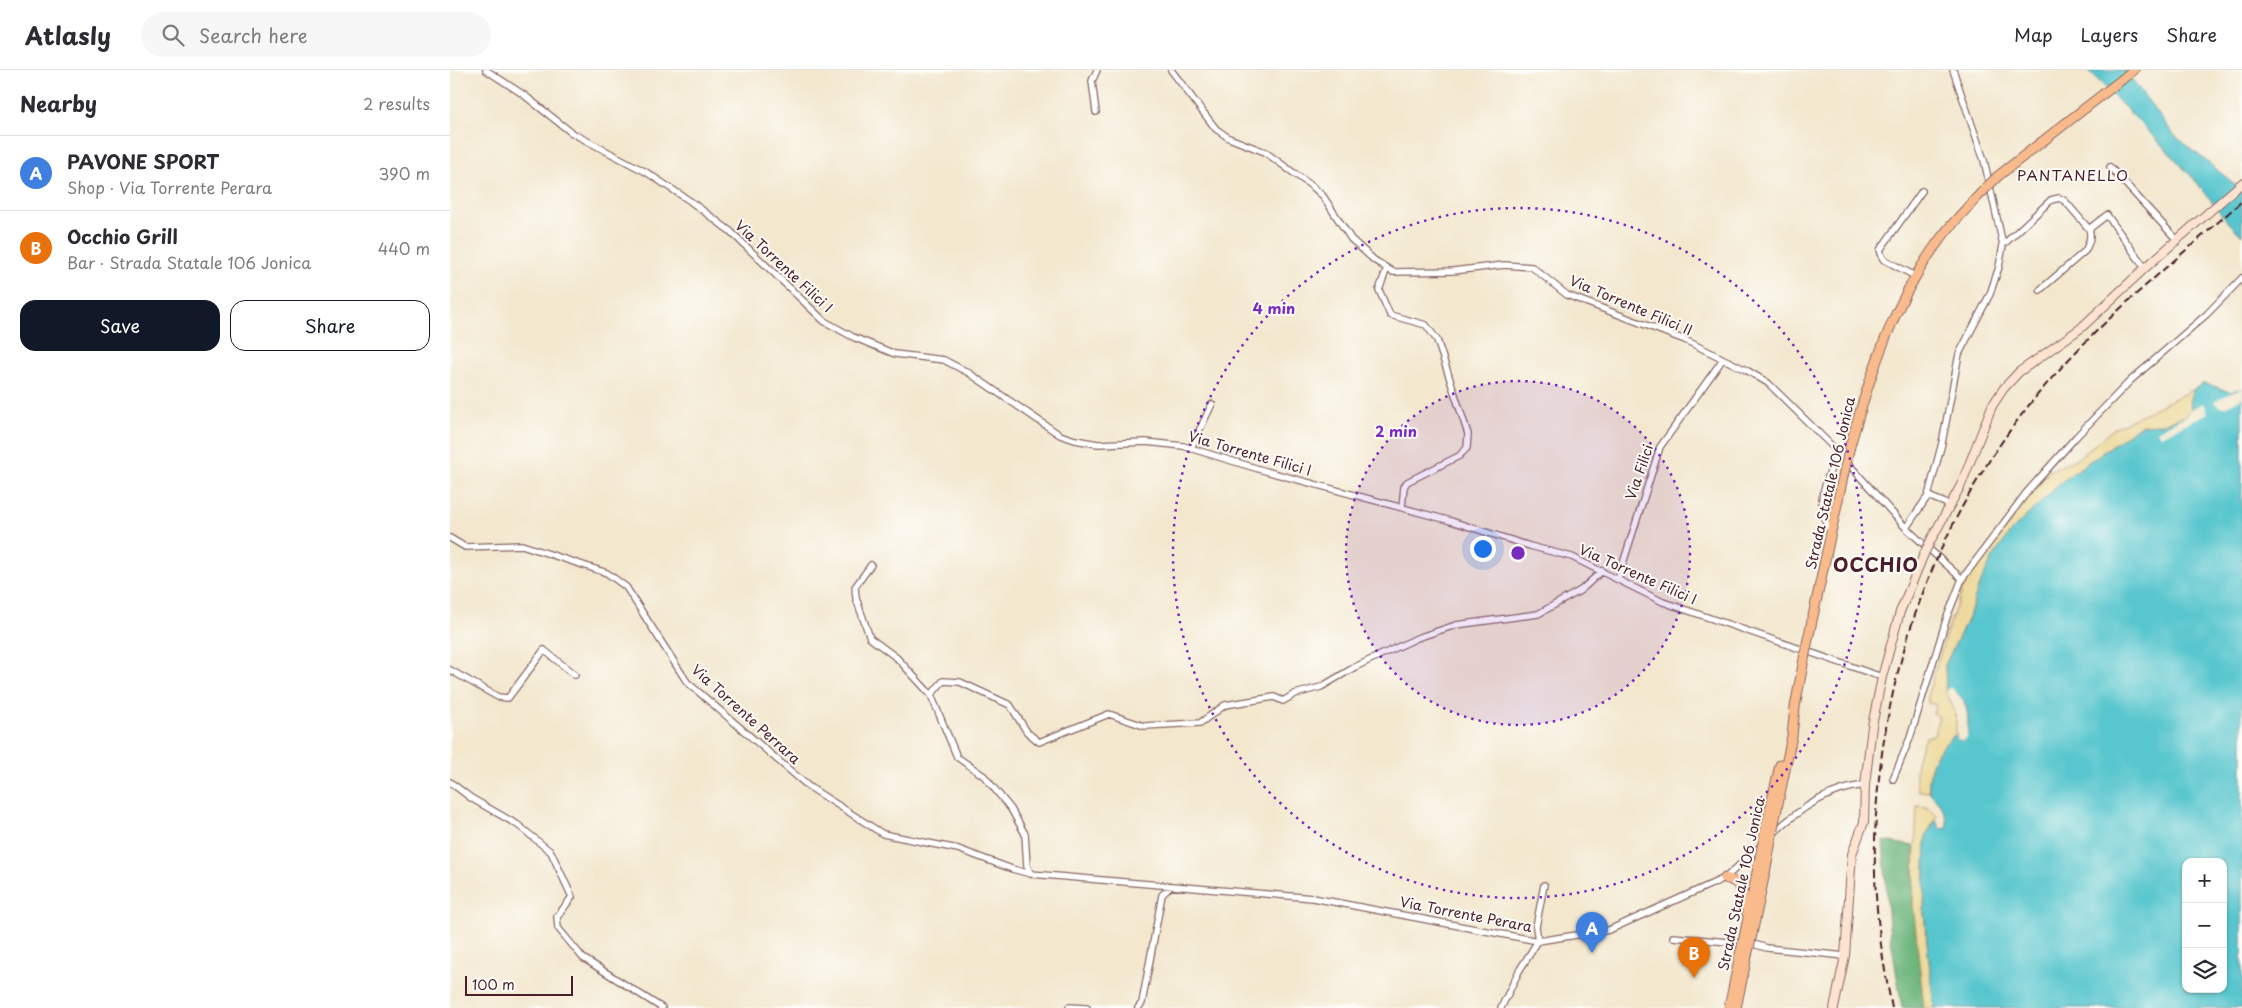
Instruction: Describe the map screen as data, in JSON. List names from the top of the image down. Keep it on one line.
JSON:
{"streets":{"main road":["Strada Statale 106 Jonica"],"street":["Via Torrente Filici I","Via Torrente Filici II","Via Filici","Via Torrente Perrara","Via Torrente Perara"]},"crossings":[["Via Torrente Filici I","Via Filici"],["Via Torrente Filici II","Via Filici"],["Via Torrente Perrara","Via Torrente Perara"]],"districts":["PANTANELLO","OCCHIO"],"scale_bar":"100 m","page":{"header":"Atlasly","search":"Search here","nav":["Map","Layers","Share"],"heading":["Nearby","2 results"],"list":[{"mark":"A","name":"PAVONE SPORT","note":"Shop · Via Torrente Perara","value":"390 m"},{"mark":"B","name":"Occhio Grill","note":"Bar · Strada Statale 106 Jonica","value":"440 m"}],"buttons":["Save","Share"],"map_buttons":["+","−"],"pins":["A","B"],"scale":"100 m"},"rings":["4 min","2 min"]}
